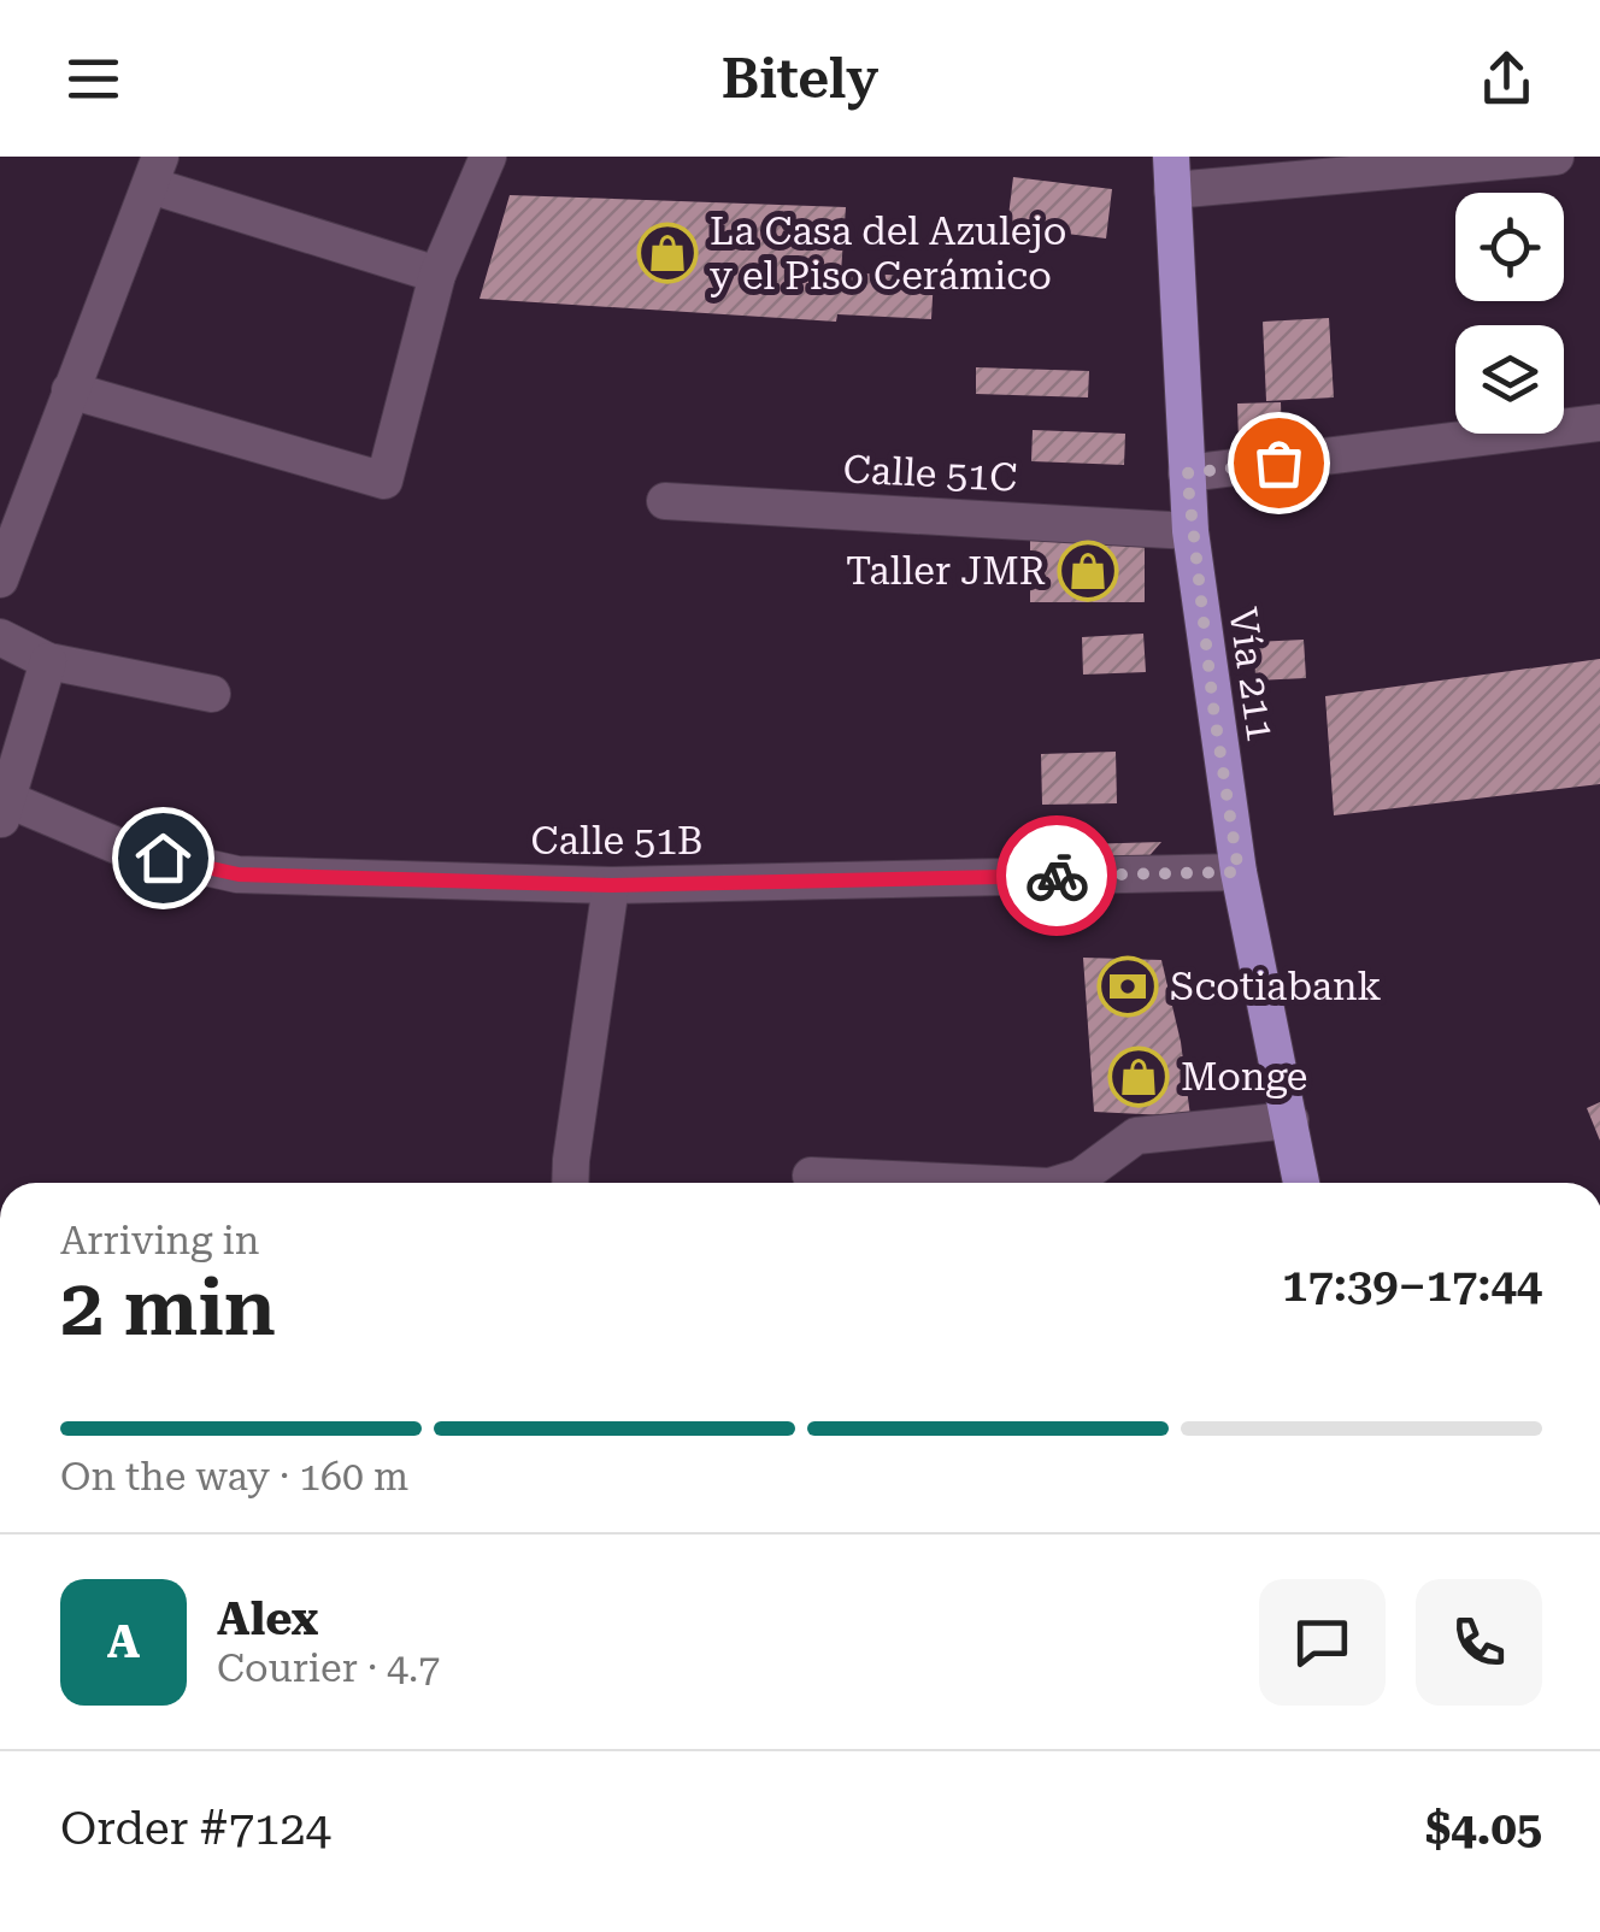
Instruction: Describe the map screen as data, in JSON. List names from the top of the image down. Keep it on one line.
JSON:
{"streets":{"main road":["Vía 211"],"street":["Calle 51C","Calle 51B"]},"crossings":[["Calle 51C","Vía 211"],["Vía 211","Calle 51B"]],"places":{"shop":["La Casa del Azulejo y el Piso Cerámico","Taller JMR","Monge"],"bank":["Scotiabank"]},"page":{"header":"Bitely","heading":["2 min","Arriving in","17:39–17:44"],"panel":["Alex","Courier · 4.7","Order #7124","$4.05"],"bar":"On the way · 160 m","round":"A"}}
